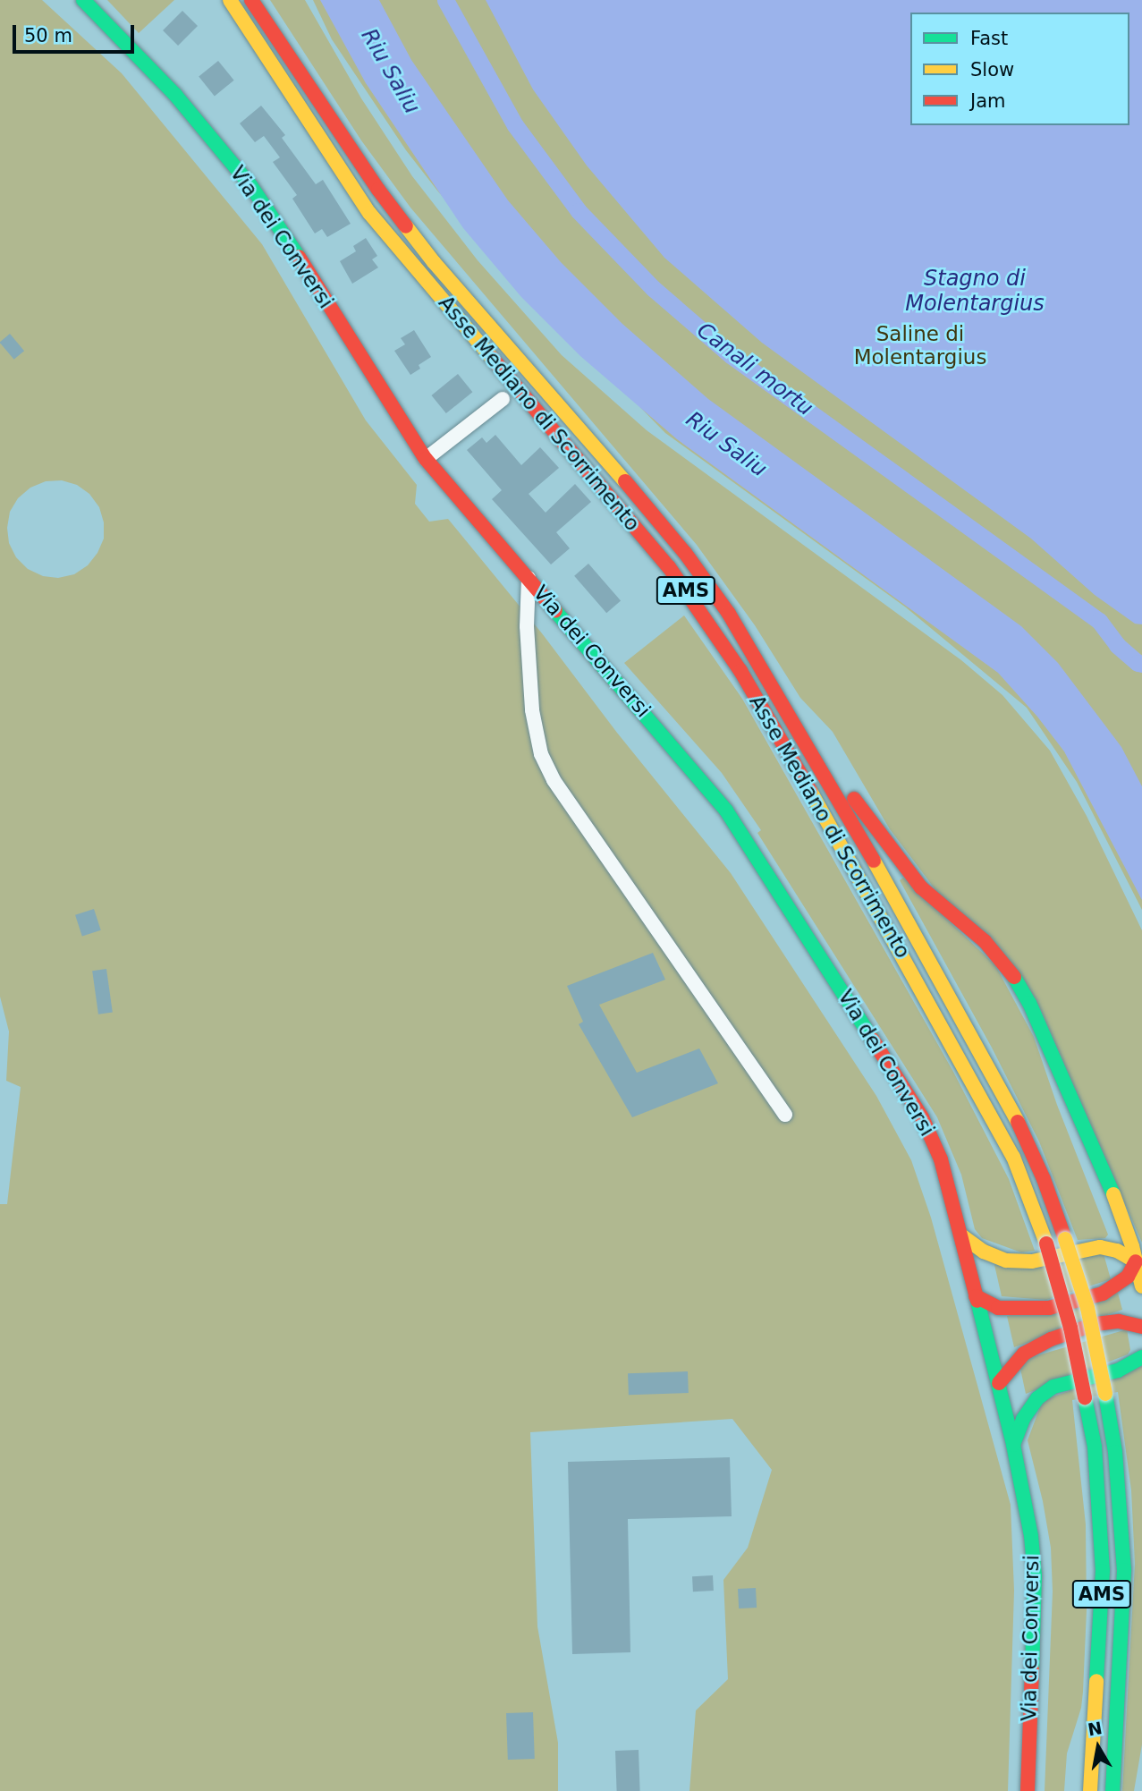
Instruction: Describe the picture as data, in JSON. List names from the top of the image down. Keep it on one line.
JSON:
{"streets":{"main road":["Via dei Conversi","Asse Mediano di Scorrimento","AMS"]},"water":["Riu Saliu","Stagno di Molentargius","Canali mortu"],"parks":["Saline di Molentargius"],"legend":["Fast","Slow","Jam"],"scale_bar":"50 m","north":"top"}
